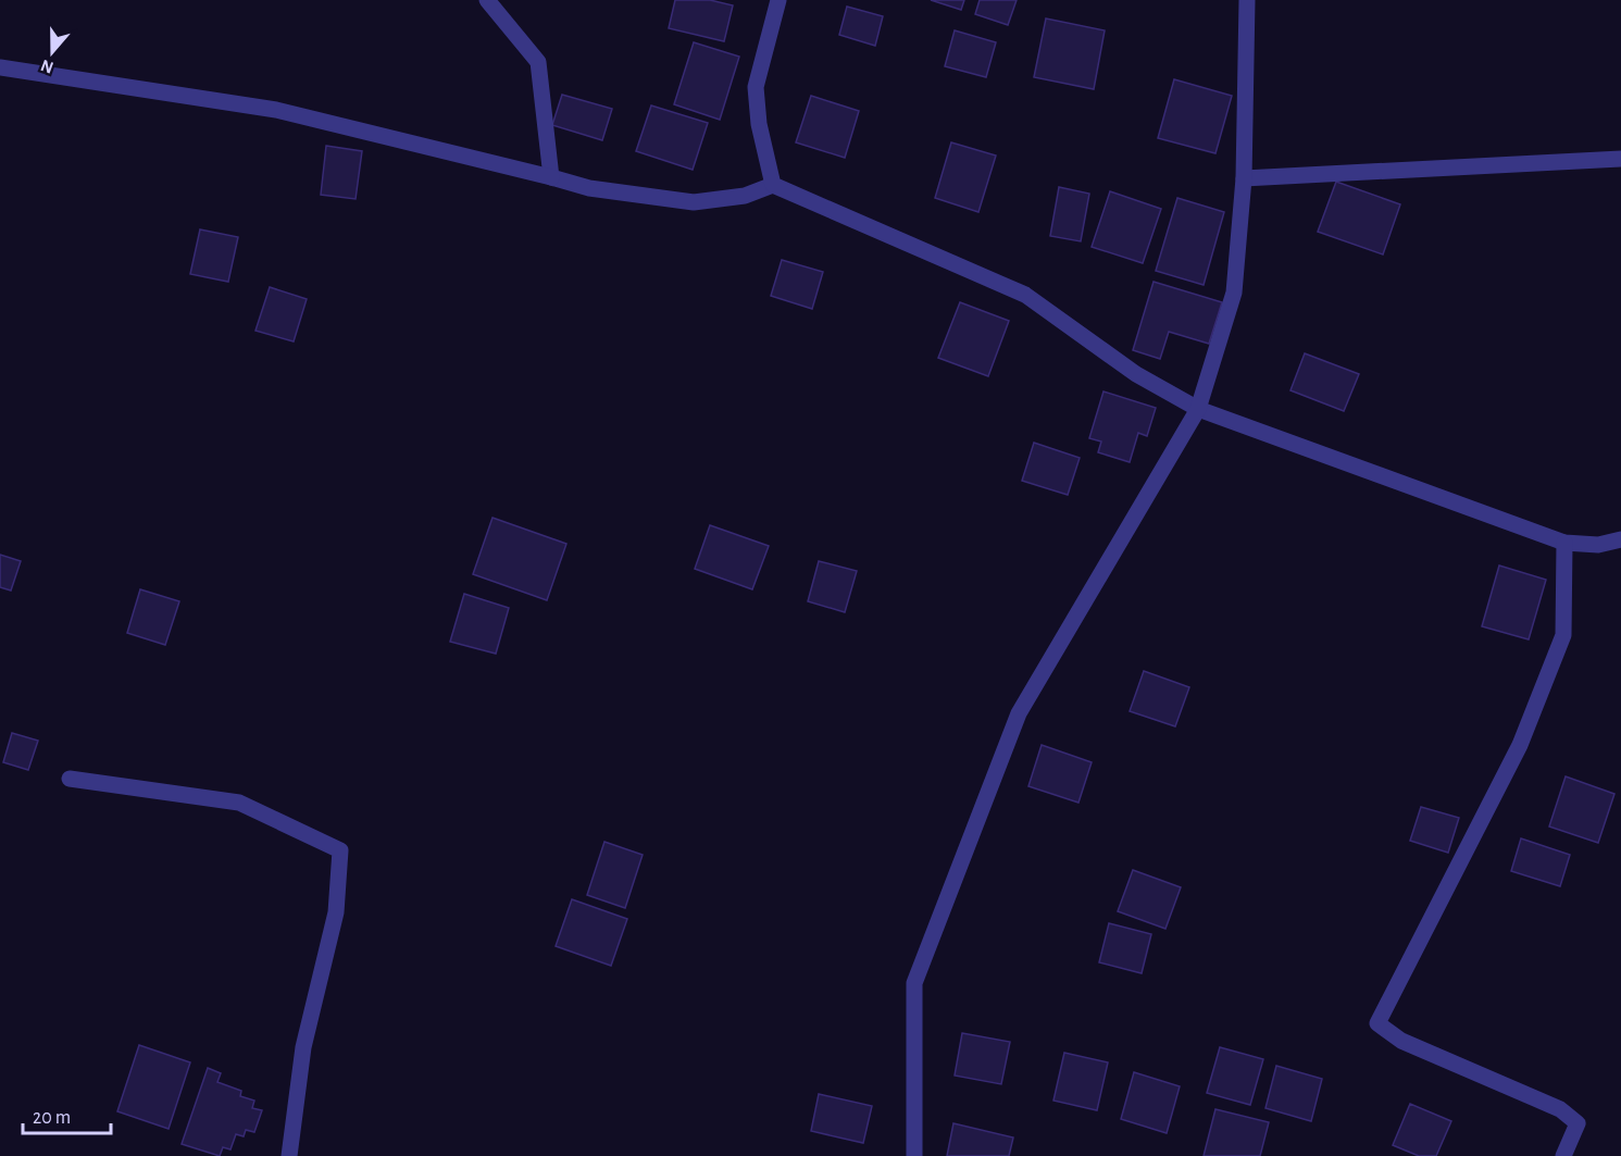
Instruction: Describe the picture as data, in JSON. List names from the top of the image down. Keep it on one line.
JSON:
{"scale_bar":"20 m","north":"bottom"}
